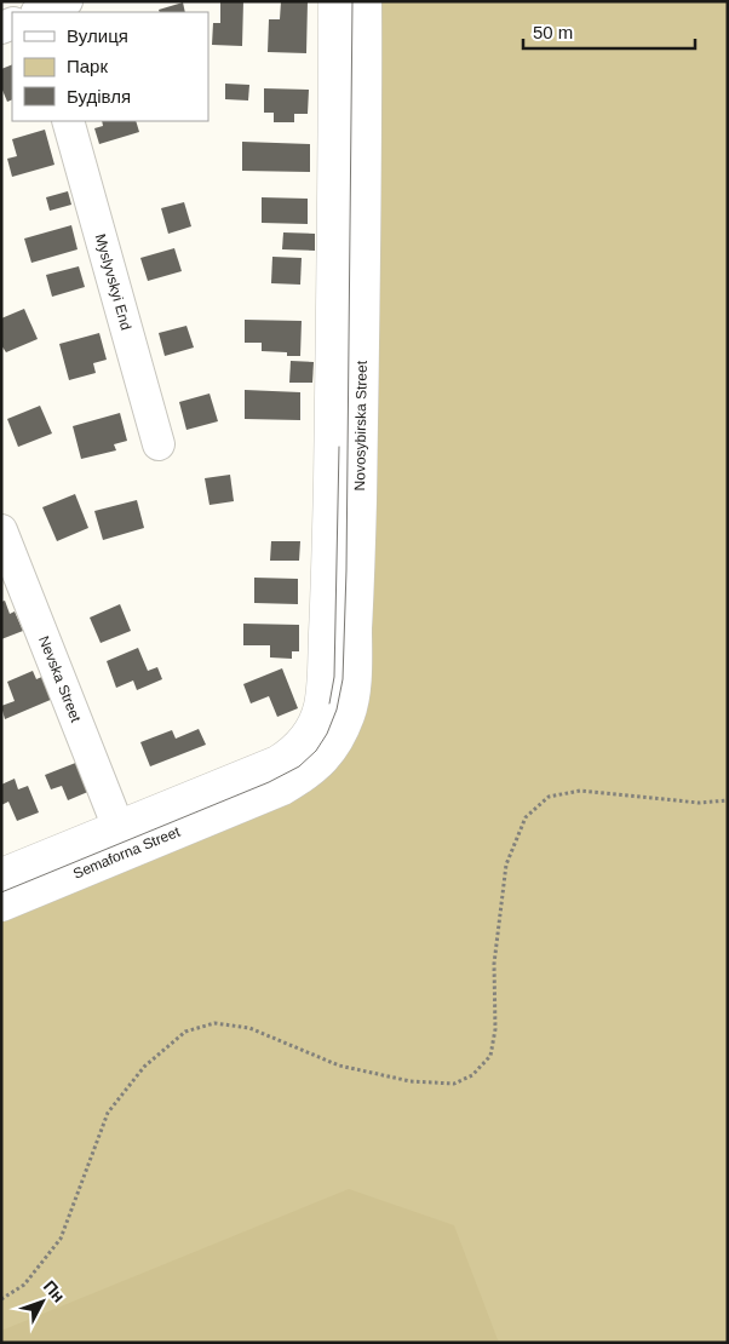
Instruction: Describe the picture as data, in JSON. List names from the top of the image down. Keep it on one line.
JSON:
{"streets":{"main road":["Novosybirska Street","Semaforna Street"],"street":["Myslyvskyi End","Nevska Street"]},"crossings":[["Novosybirska Street","Semaforna Street"],["Nevska Street","Semaforna Street"]],"legend":["Вулиця","Парк","Будівля"],"scale_bar":"50 m","north":"top right"}
